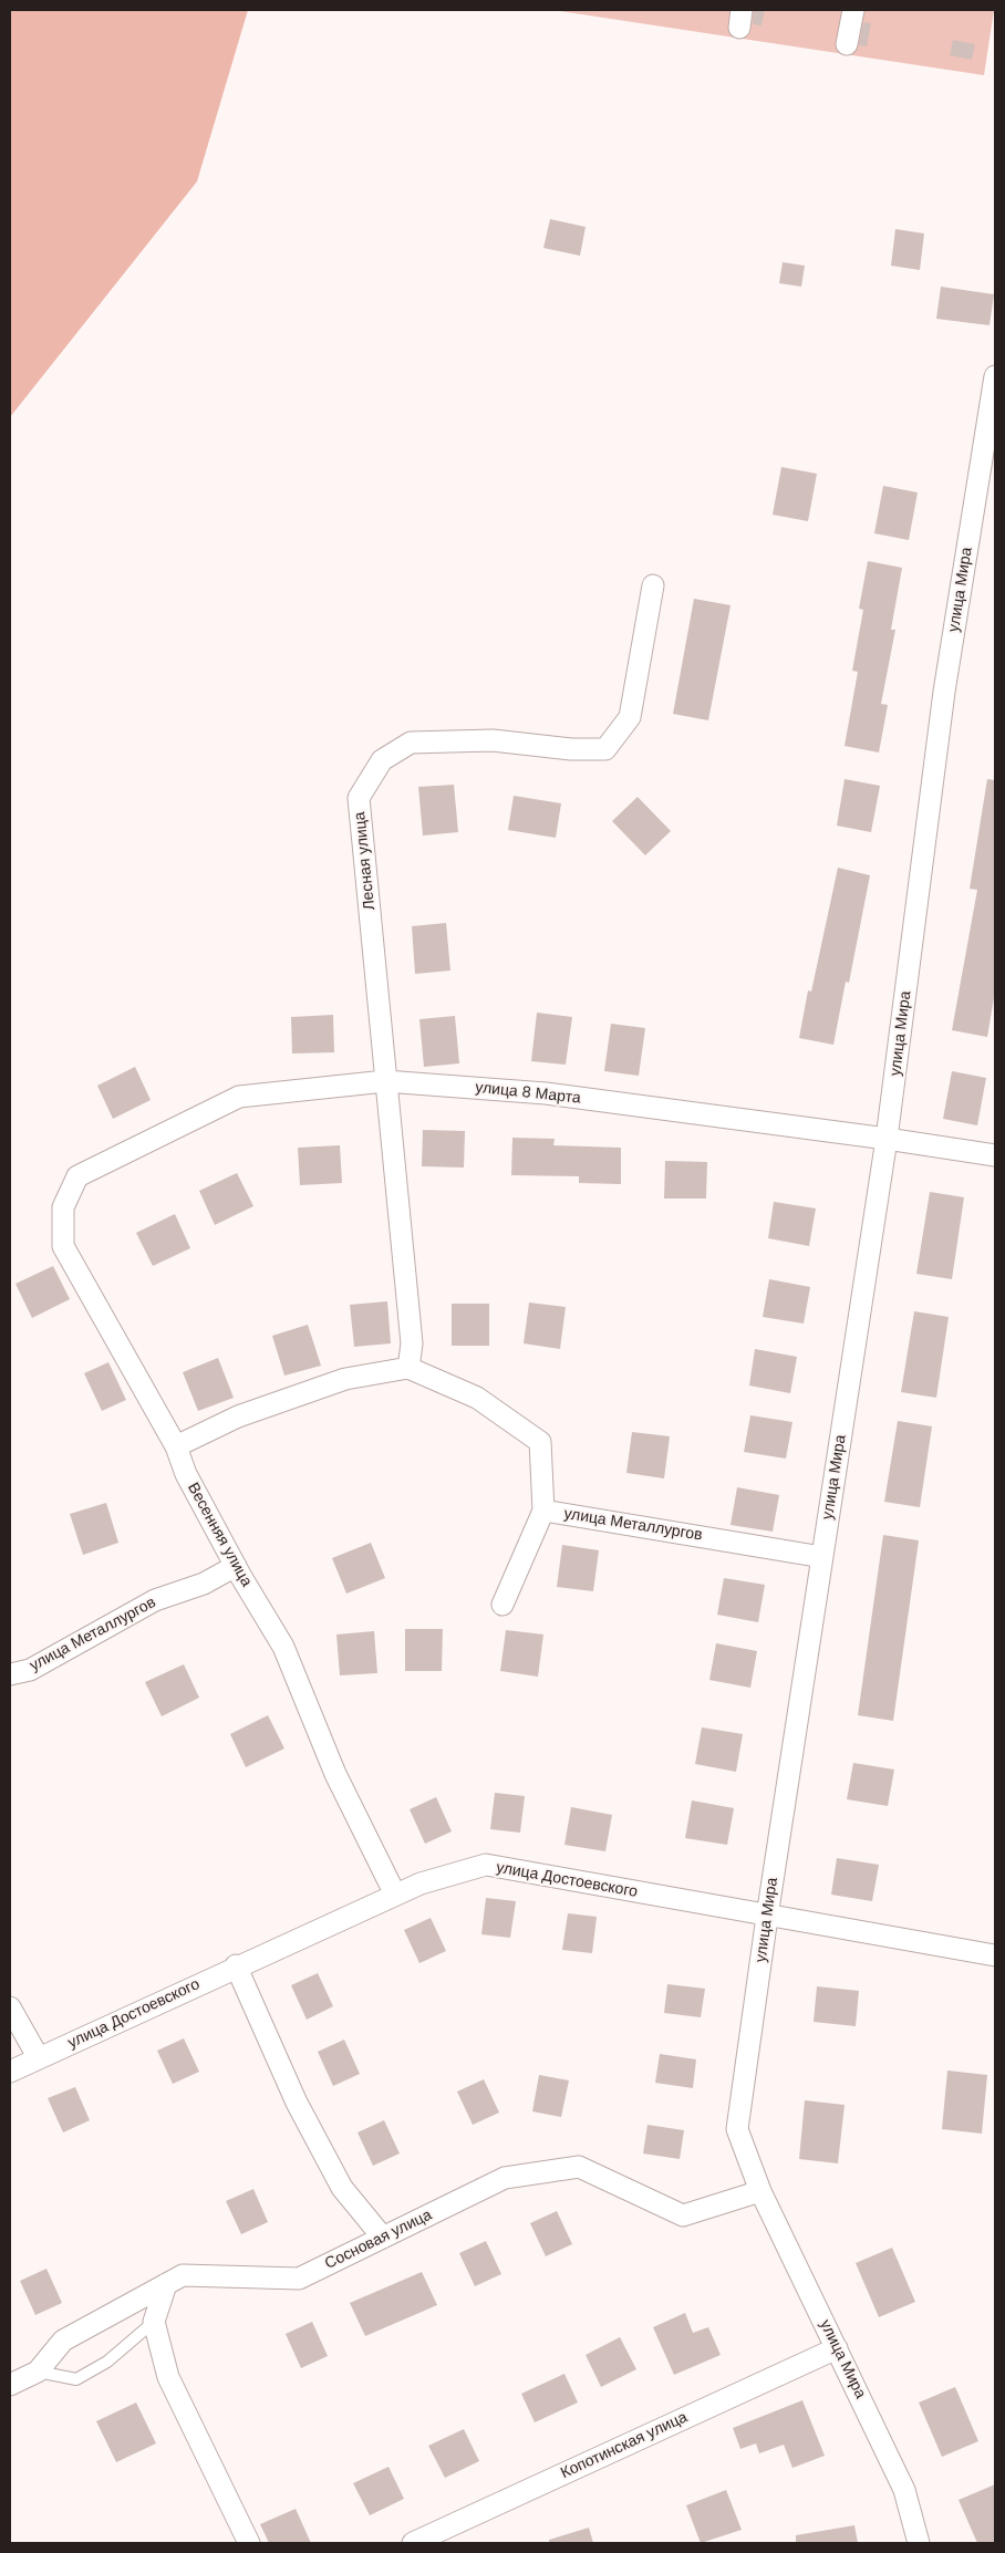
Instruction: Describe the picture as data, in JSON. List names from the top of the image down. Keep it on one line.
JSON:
{"streets":{"street":["улица Мира","Лесная улица","улица 8 Марта","улица Металлургов","Весенняя улица","улица Достоевского","Сосновая улица","Копотинская улица"]},"crossings":[["улица Мира","улица 8 Марта"],["улица Мира","улица Металлургов"],["улица Мира","улица Достоевского"],["улица Мира","Сосновая улица"],["улица Мира","Копотинская улица"],["Лесная улица","улица 8 Марта"],["Лесная улица","улица Металлургов"],["улица 8 Марта","Весенняя улица"],["улица Металлургов","Весенняя улица"],["Весенняя улица","улица Достоевского"]]}
